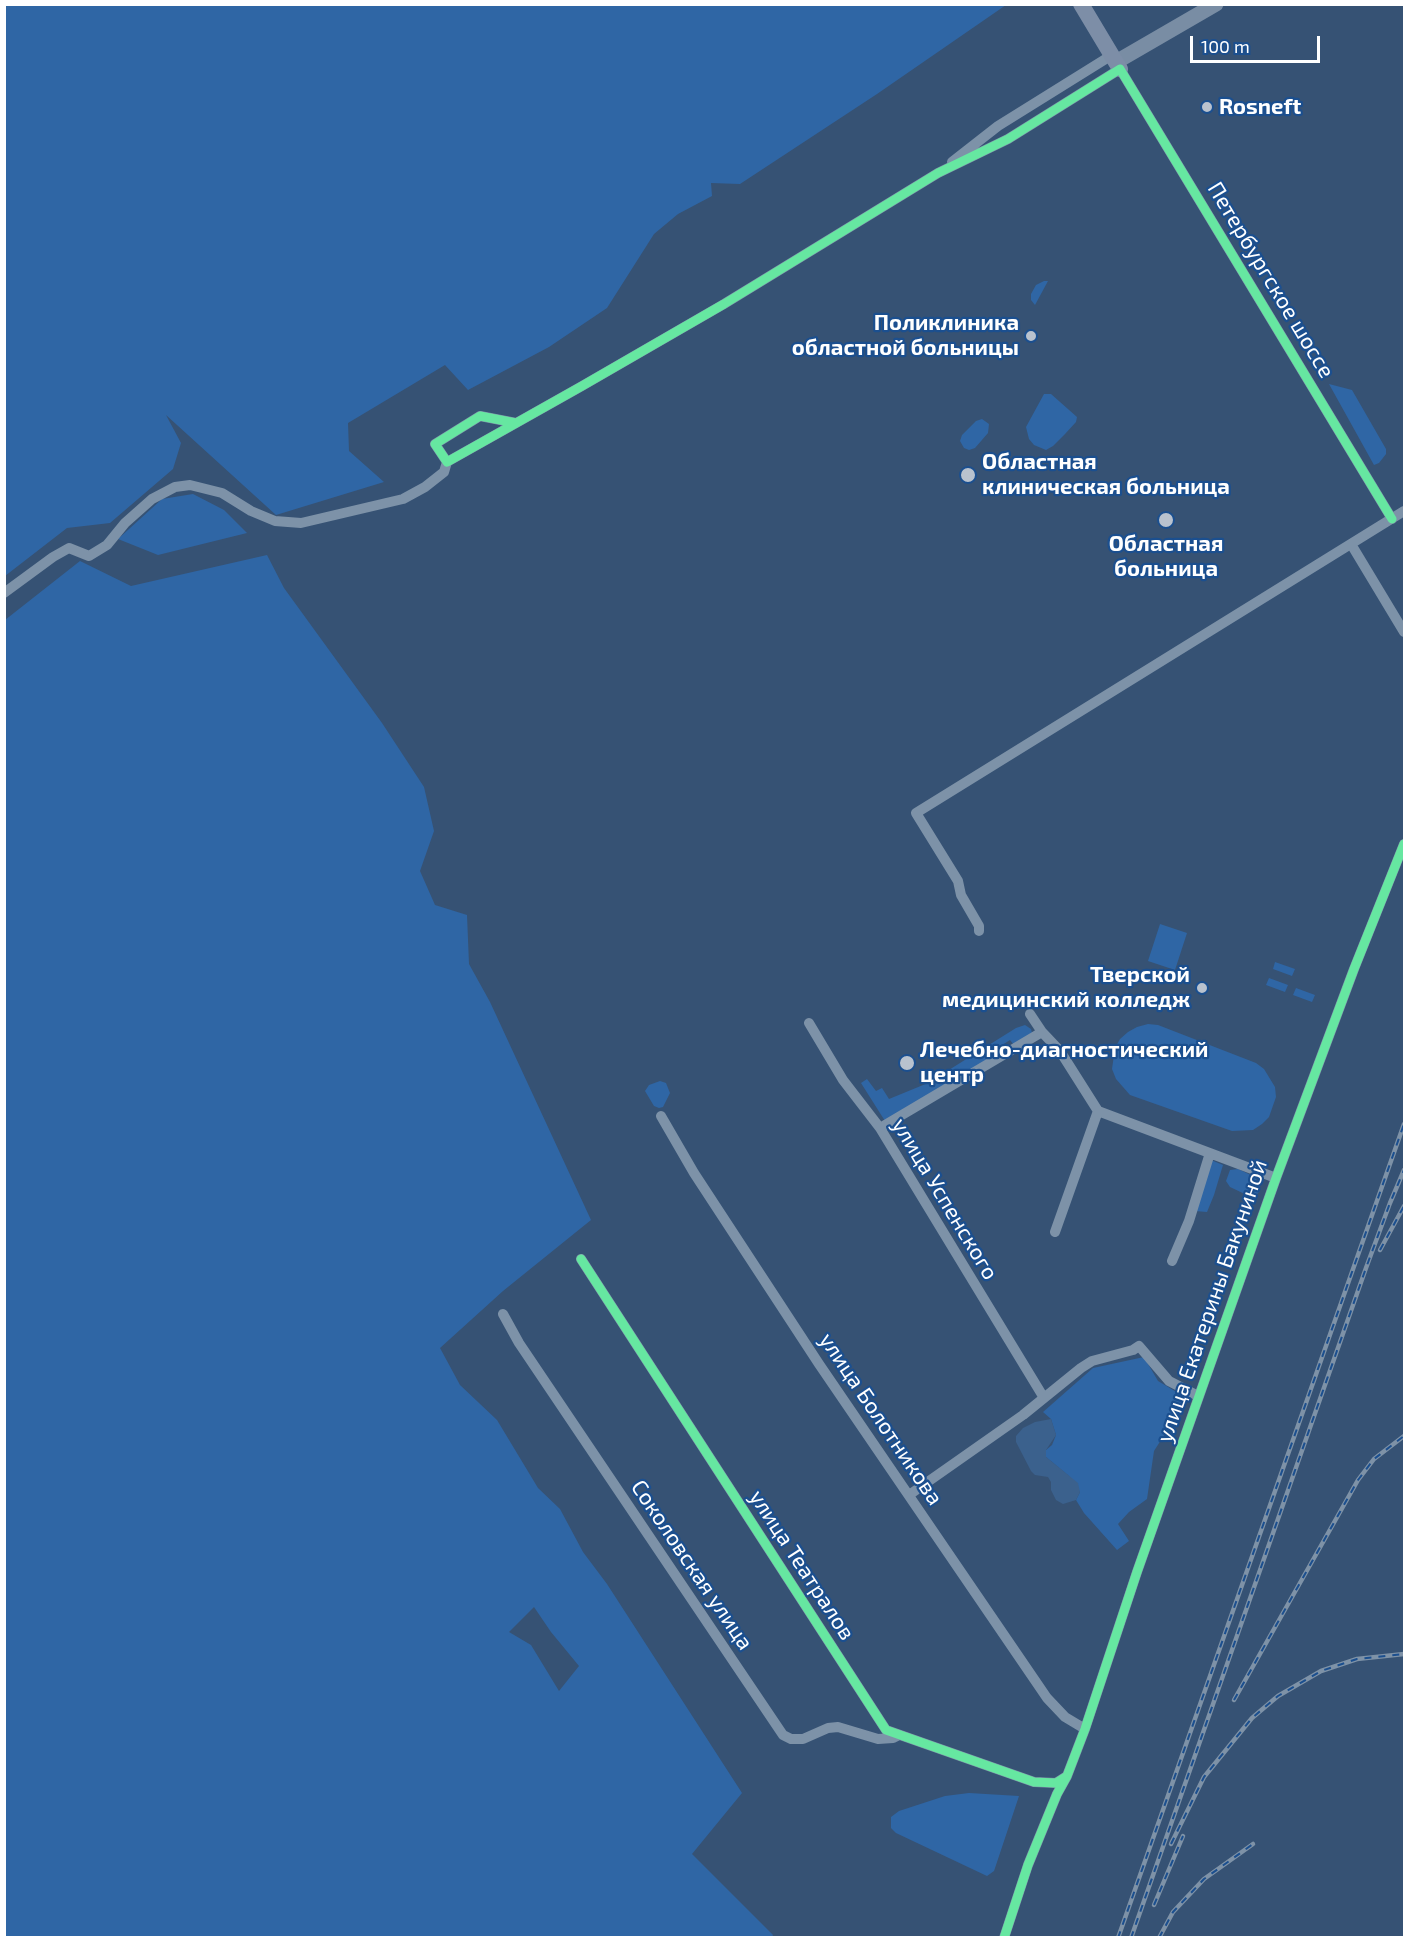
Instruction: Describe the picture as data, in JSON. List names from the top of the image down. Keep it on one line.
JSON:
{"streets":{"main road":["Петербургское шоссе"],"street":["улица Успенского","улица Екатерины Бакуниной","улица Болотникова","Соколовская улица","улица Театралов"]},"crossings":[["улица Екатерины Бакуниной","улица Болотникова"],["улица Екатерины Бакуниной","улица Театралов"],["Соколовская улица","улица Театралов"]],"places":["Rosneft","Поликлиника областной больницы","Областная клиническая больница","Областная больница","Тверской медицинский колледж","Лечебно-диагностический центр"],"scale_bar":"100 m"}
